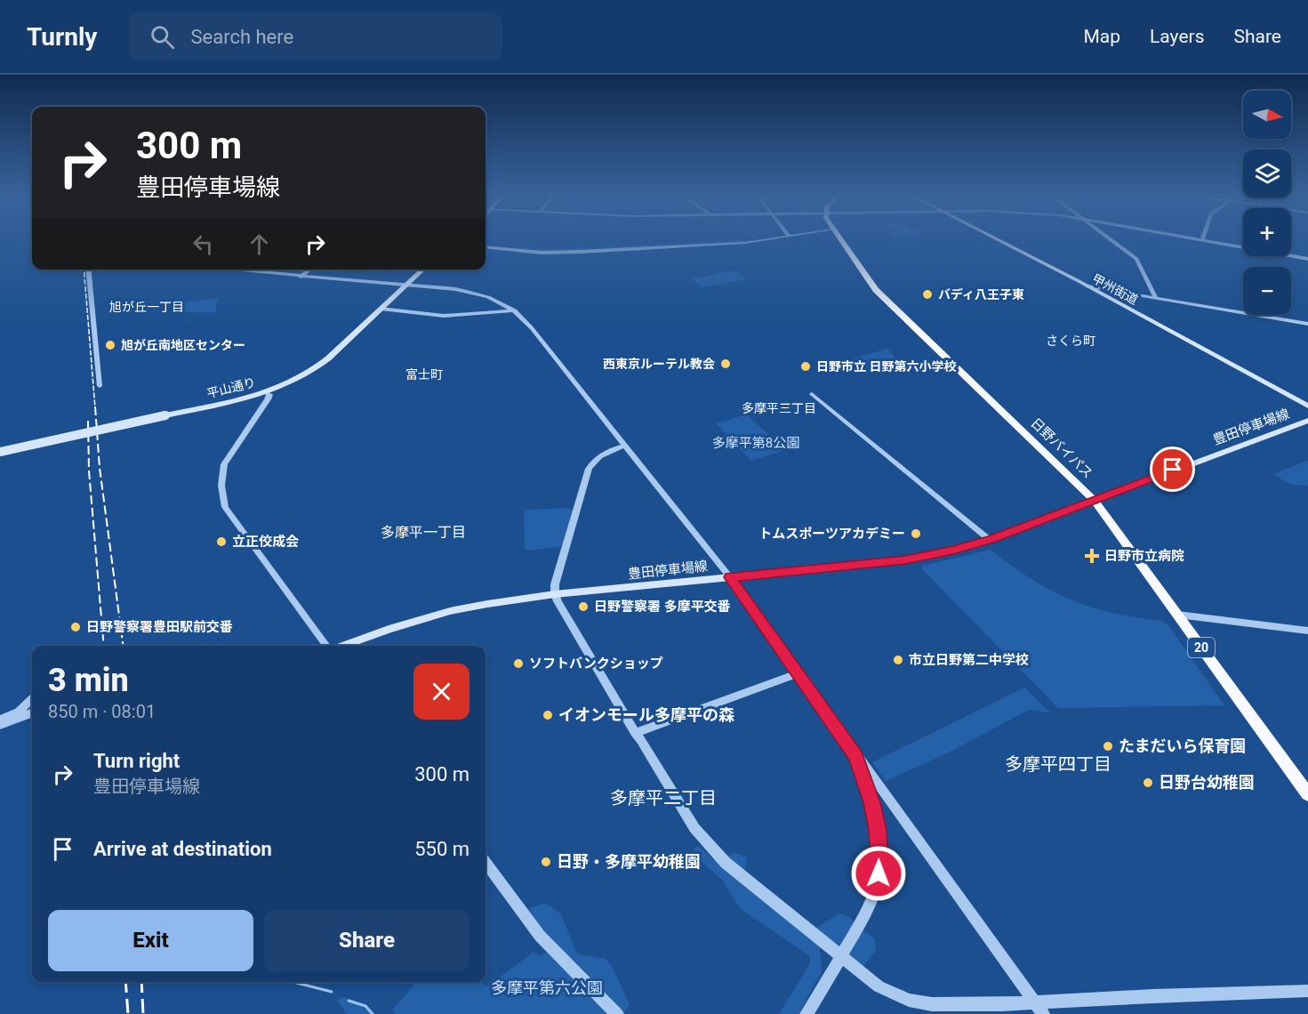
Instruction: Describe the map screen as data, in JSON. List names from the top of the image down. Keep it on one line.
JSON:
{"streets":{"highway":["日野バイパス","20"],"main road":["甲州街道","平山通り","豊田停車場線"]},"crossings":[["豊田停車場線","日野バイパス"]],"districts":["旭が丘一丁目","さくら町","富士町","多摩平三丁目","多摩平一丁目","多摩平四丁目","多摩平二丁目"],"parks":["多摩平第8公園","多摩平第六公園"],"places":{"other":["バディ八王子東","旭が丘南地区センター","西東京ルーテル教会","日野市立 日野第六小学校","トムスポーツアカデミー","立正佼成会","日野警察署 多摩平交番","日野警察署豊田駅前交番","市立日野第二中学校","ソフトバンクショップ","イオンモール多摩平の森","たまだいら保育園","日野台幼稚園","日野・多摩平幼稚園"],"health":["日野市立病院"]},"north":"right","page":{"header":"Turnly","search":"Search here","nav":["Map","Layers","Share"],"map_buttons":["+","−"],"turn":["300 m","豊田停車場線"],"heading":["3 min","850 m · 08:01"],"list":[{"name":"Turn right","note":"豊田停車場線","value":"300 m"},{"name":"Arrive at destination","value":"550 m"}],"buttons":["Exit","Share"]}}
